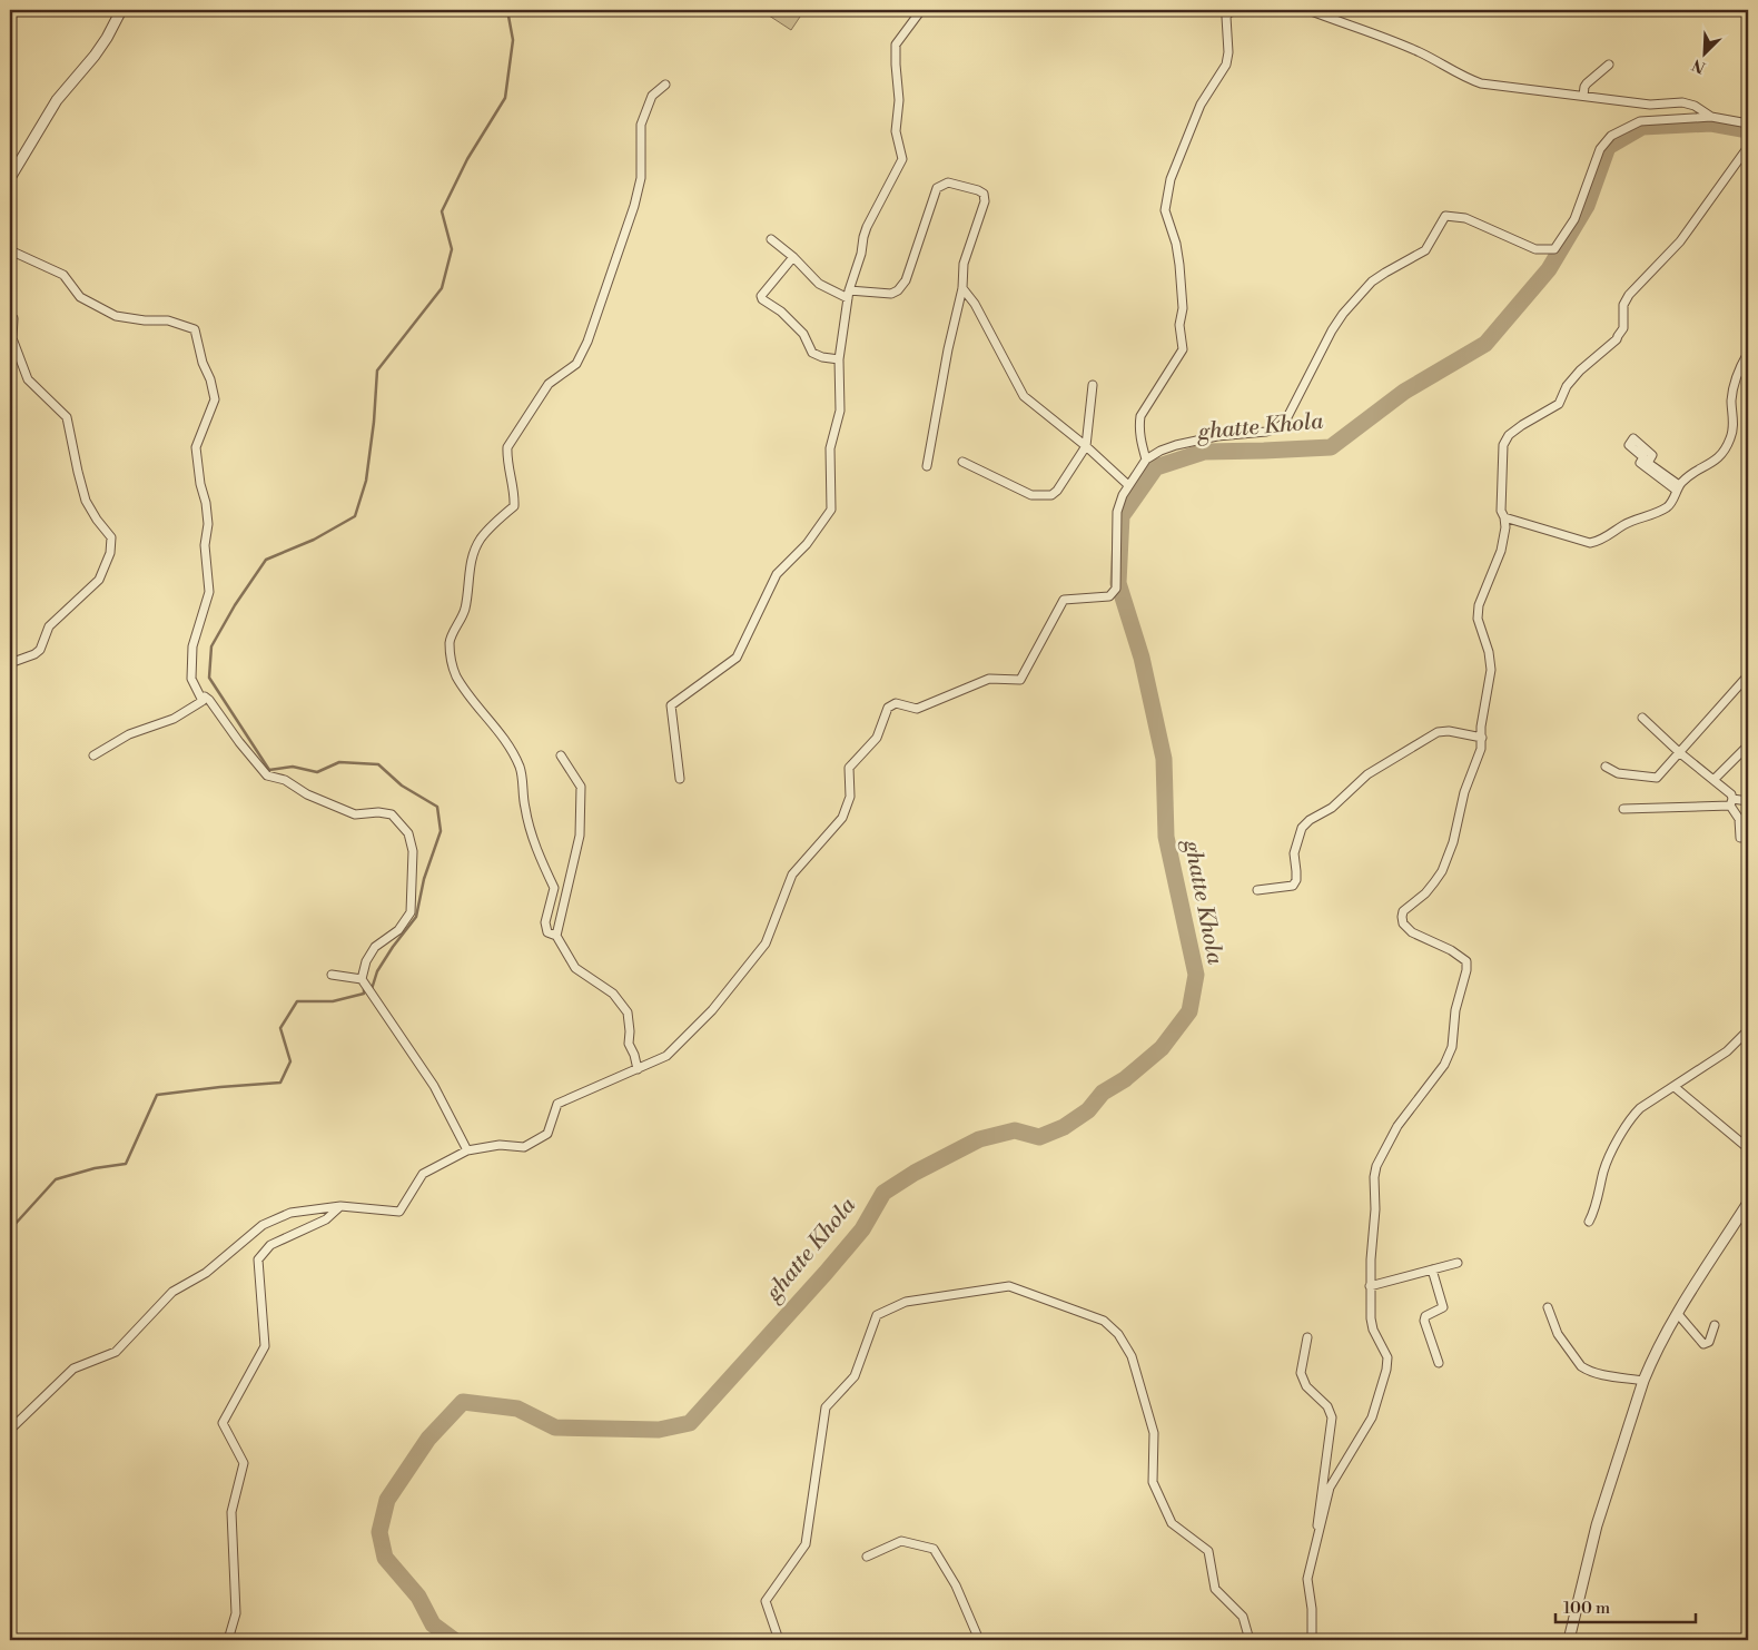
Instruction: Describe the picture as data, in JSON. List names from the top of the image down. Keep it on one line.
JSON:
{"water":["ghatte Khola"],"scale_bar":"100 m","north":"bottom left"}
